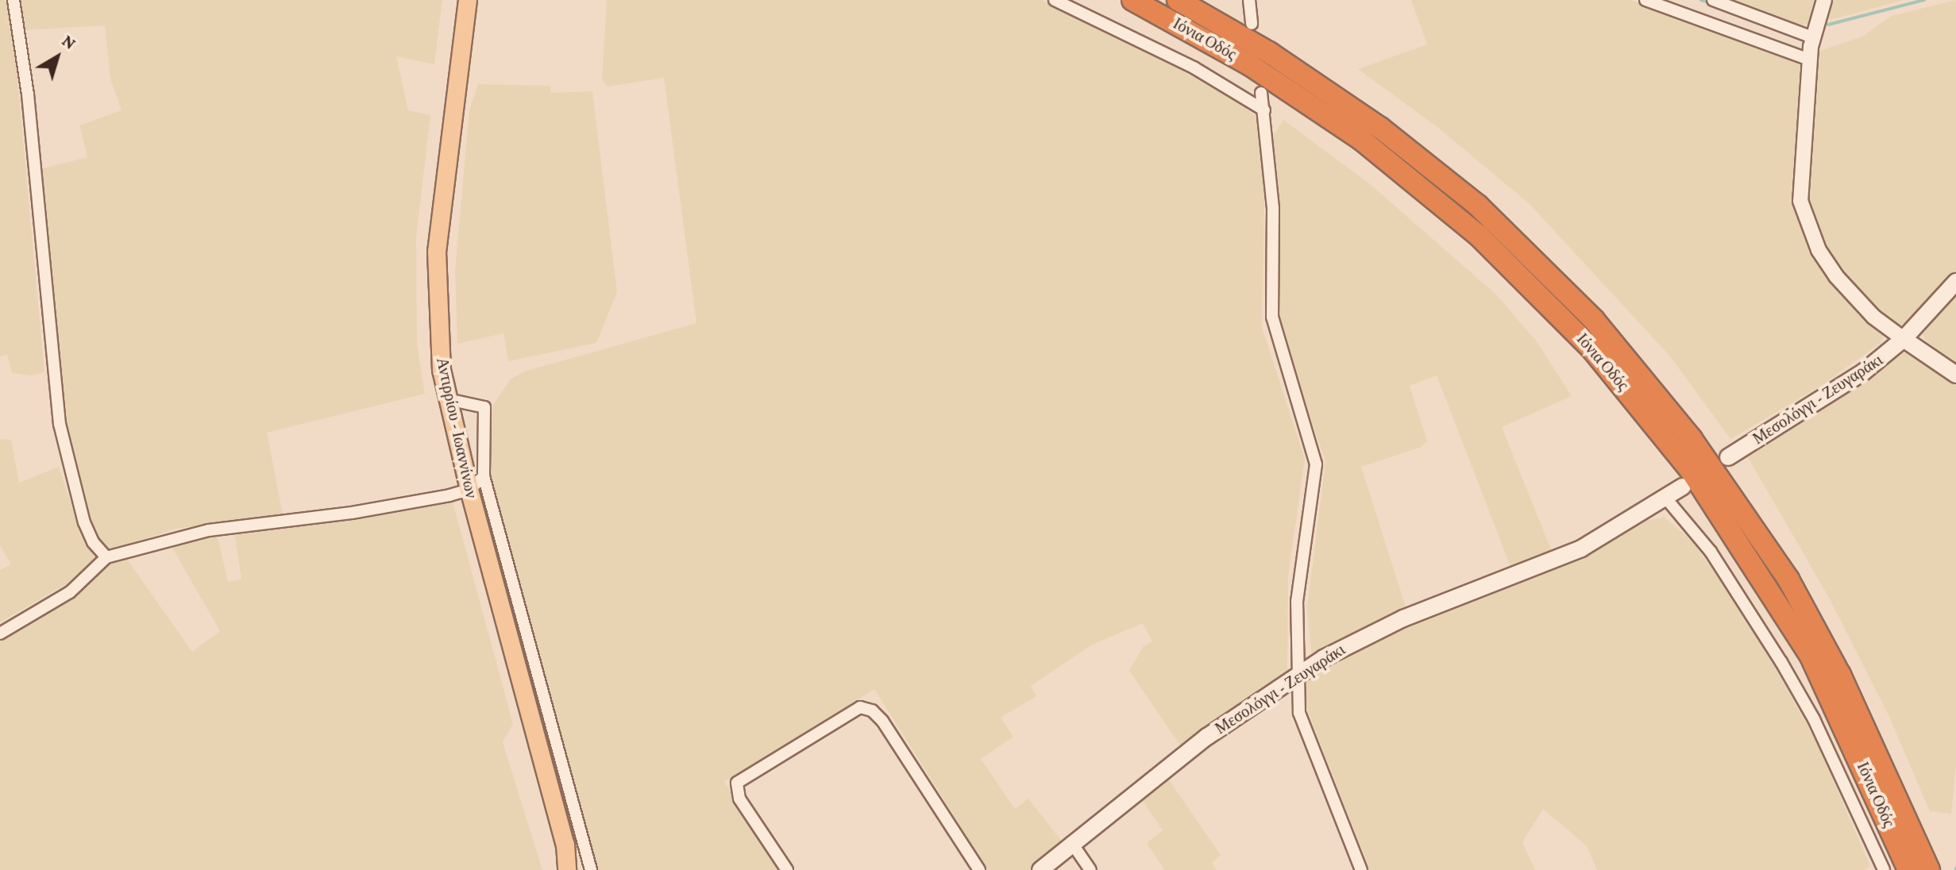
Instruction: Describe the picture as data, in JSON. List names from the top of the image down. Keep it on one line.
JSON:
{"streets":{"highway":["Ιόνια Οδός"],"main road":["Μεσολόγγι - Ζευγαράκι","Αντιρρίου - Ιωαννίνων"]},"north":"top right"}
